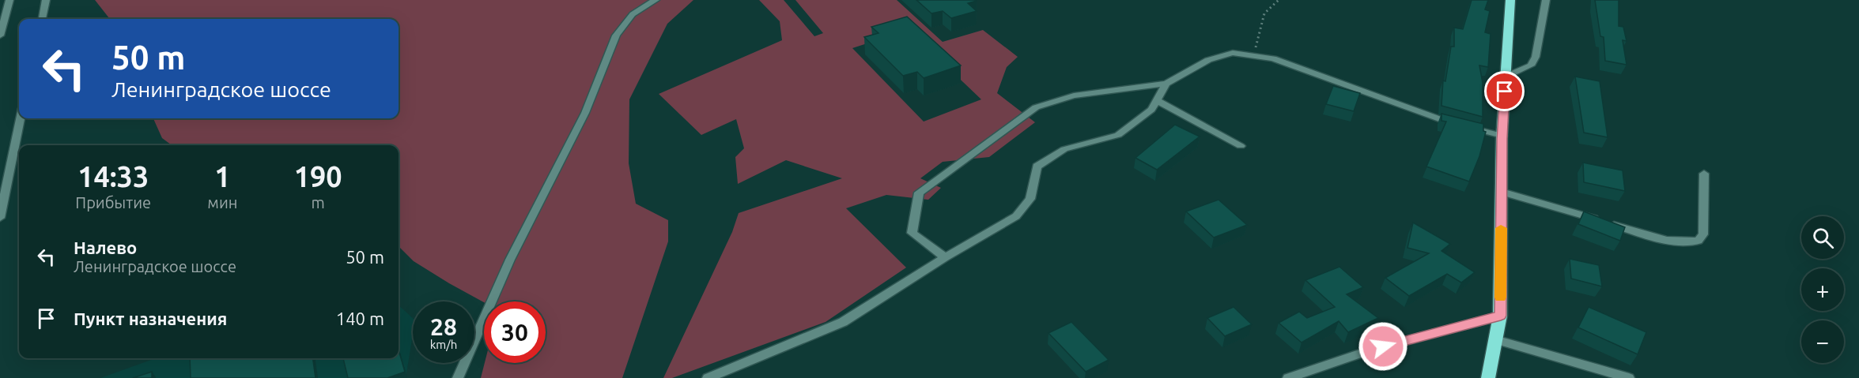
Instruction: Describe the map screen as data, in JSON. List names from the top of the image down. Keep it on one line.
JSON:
{"page":{"turn":["50 m","Ленинградское шоссе"],"eta":["14:33","Прибытие","1","мин","190","m"],"map_buttons":["+","−"],"list":[{"name":"Налево","note":"Ленинградское шоссе","value":"50 m"},{"name":"Пункт назначения","value":"140 m"}],"speed":"28 km/h","limit":"30"}}
